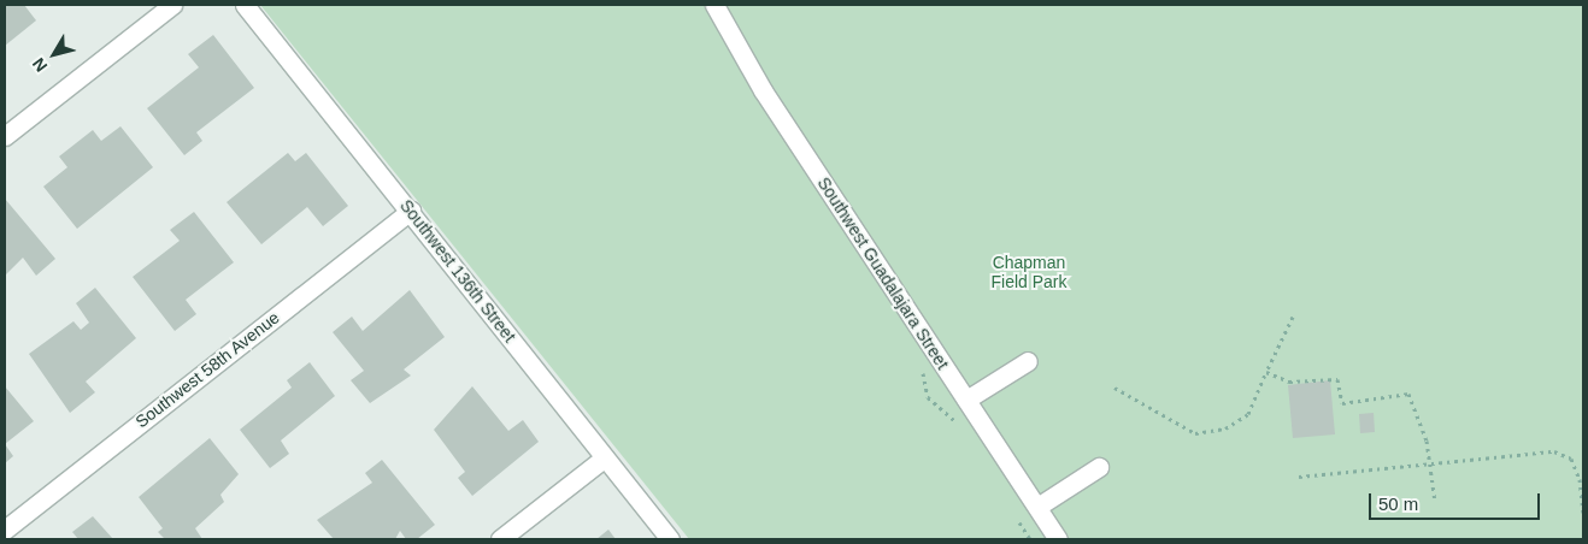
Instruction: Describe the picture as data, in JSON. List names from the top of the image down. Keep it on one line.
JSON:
{"streets":{"street":["Southwest 136th Street","Southwest Guadalajara Street","Southwest 58th Avenue"]},"crossings":[["Southwest 136th Street","Southwest 58th Avenue"]],"parks":["Chapman Field Park"],"scale_bar":"50 m","north":"bottom left"}
